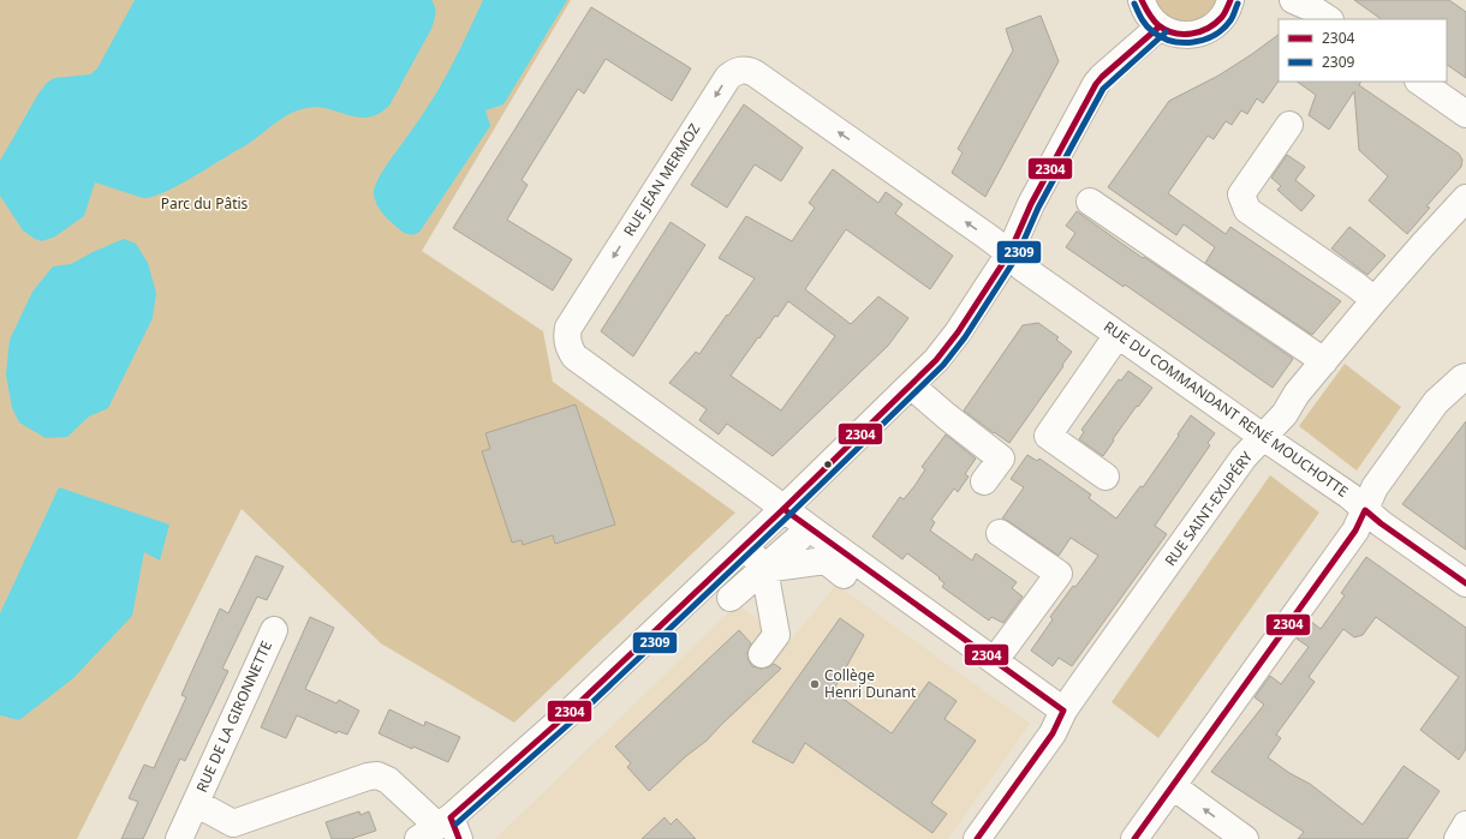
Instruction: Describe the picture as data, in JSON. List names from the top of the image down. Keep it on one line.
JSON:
{"streets":{"street":["RUE JEAN MERMOZ","RUE DU COMMANDANT RENÉ MOUCHOTTE","RUE SAINT-EXUPÉRY","RUE DE LA GIRONNETTE"]},"crossings":[["RUE JEAN MERMOZ","RUE DU COMMANDANT RENÉ MOUCHOTTE"],["RUE DU COMMANDANT RENÉ MOUCHOTTE","RUE SAINT-EXUPÉRY"]],"parks":["Parc du Pâtis"],"places":["Collège Henri Dunant"],"lines":["transit line 2304","transit line 2309"],"legend":["2304","2309"]}
